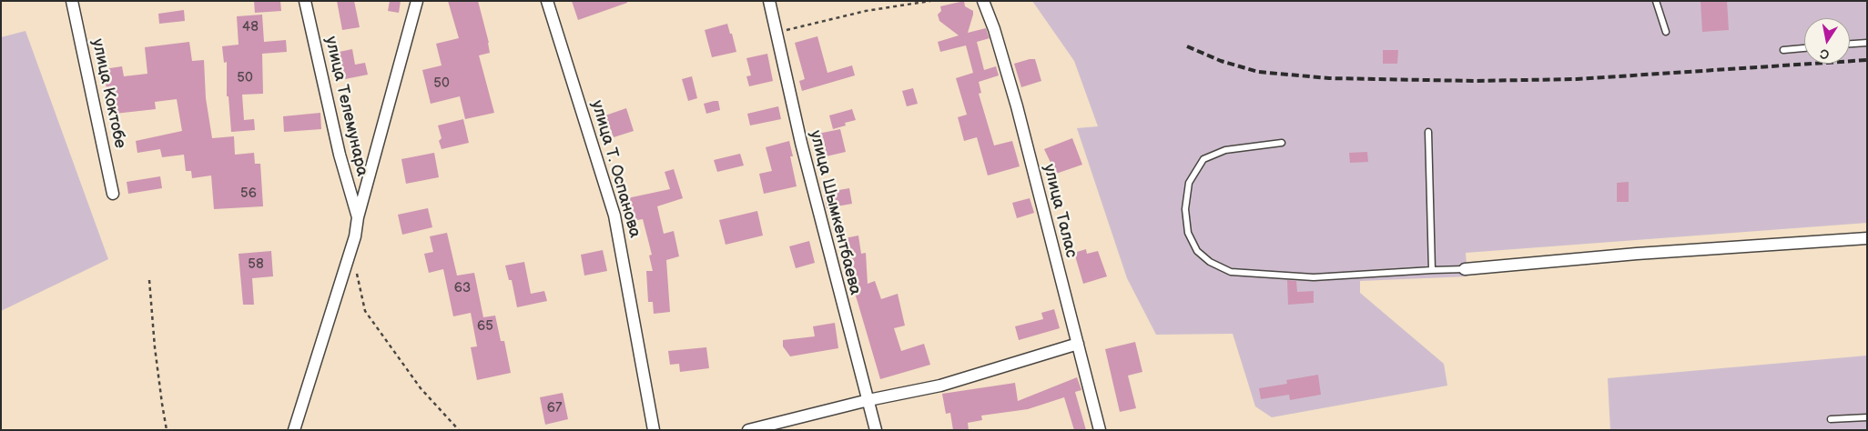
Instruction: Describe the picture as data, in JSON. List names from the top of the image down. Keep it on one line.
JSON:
{"streets":{"street":["улица Коктобе","улица Телемунара","улица Т. Оспанова","улица Талас","улица Шымкентбаева"]},"house_numbers":["48","50","50","56","58","63","65","67"],"north":"bottom"}
